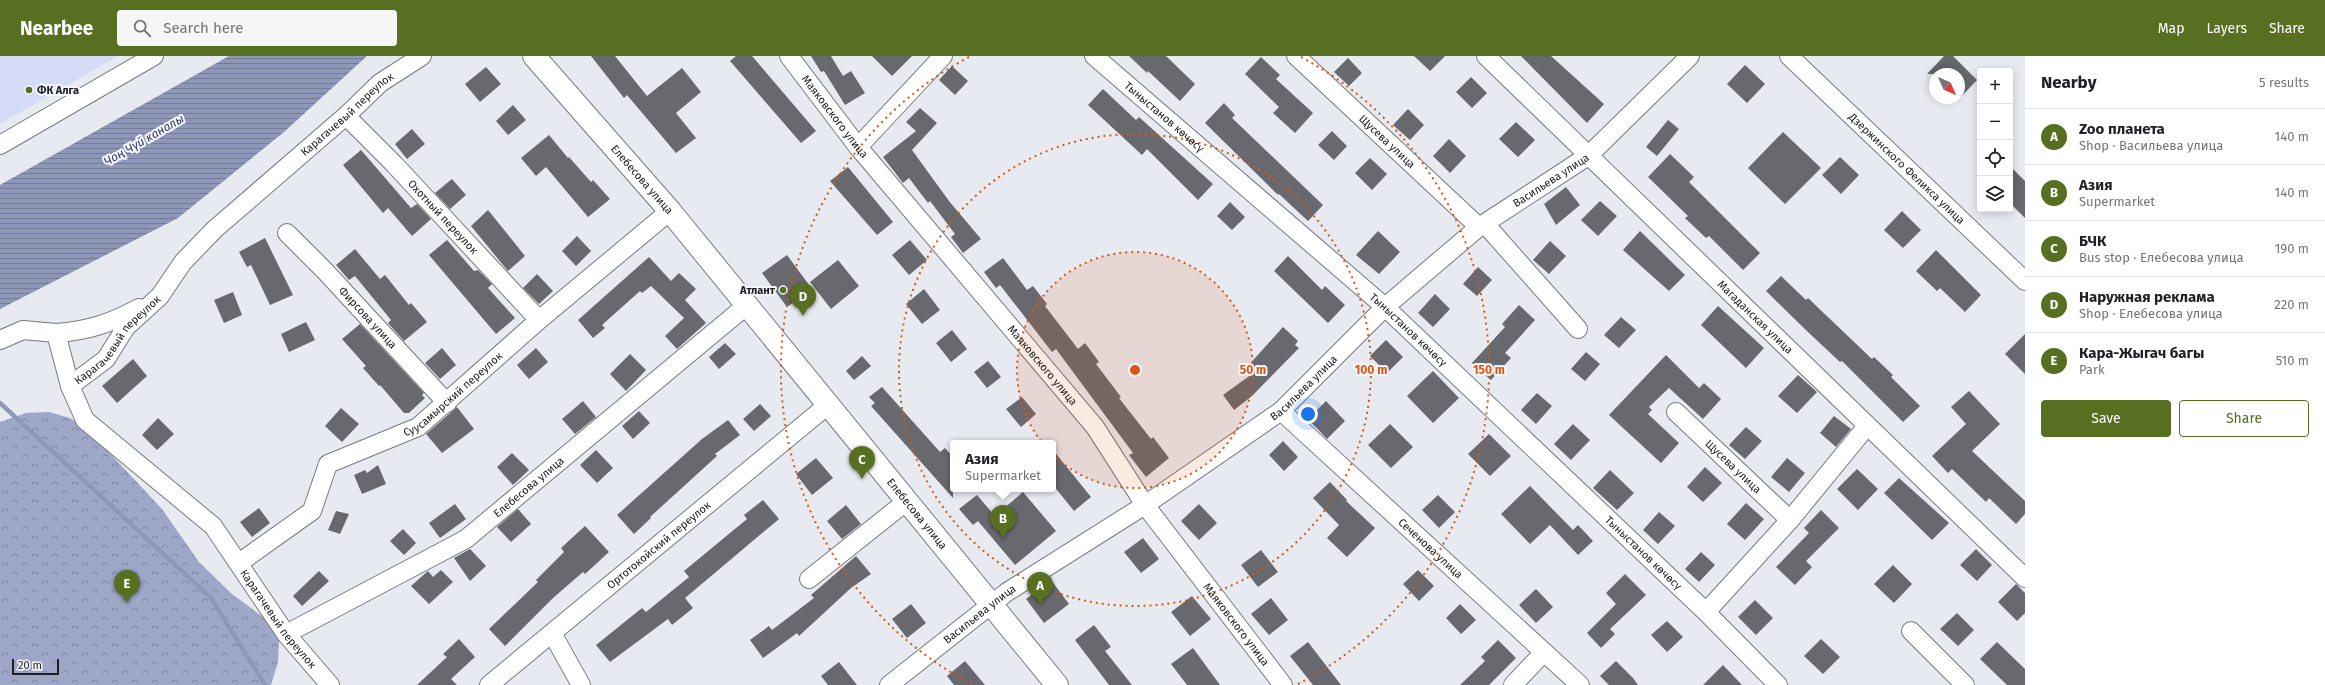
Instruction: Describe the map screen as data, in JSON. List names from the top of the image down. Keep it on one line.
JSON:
{"streets":{"main road":["Елебесова улица"],"street":["Карагачевый переулок","Маяковского улица","Тыныстанов көчөсү","Щусева улица","Дзержинского Феликса улица","Васильева улица","Охотный переулок","Фирсова улица","Магаданская улица","Суусамырский переулок","Ортотокойский переулок","Сеченова улица"]},"crossings":[["Карагачевый переулок","Елебесова улица"],["Карагачевый переулок","Охотный переулок"],["Карагачевый переулок","Суусамырский переулок"],["Маяковского улица","Васильева улица"],["Тыныстанов көчөсү","Васильева улица"],["Щусева улица","Васильева улица"],["Елебесова улица","Васильева улица"],["Елебесова улица","Суусамырский переулок"],["Елебесова улица","Ортотокойский переулок"],["Васильева улица","Магаданская улица"],["Васильева улица","Сеченова улица"],["Охотный переулок","Суусамырский переулок"],["Фирсова улица","Суусамырский переулок"]],"water":["Чоң Чүй каналы"],"places":["ФК Алга","Атлант"],"scale_bar":"20 m","north":"bottom right","page":{"header":"Nearbee","search":"Search here","nav":["Map","Layers","Share"],"heading":["Nearby","5 results"],"map_buttons":["+","−"],"list":[{"mark":"A","name":"Zoo планета","note":"Shop · Васильева улица","value":"140 m"},{"mark":"B","name":"Азия","note":"Supermarket","value":"140 m"},{"mark":"C","name":"БЧК","note":"Bus stop · Елебесова улица","value":"190 m"},{"mark":"D","name":"Наружная реклама","note":"Shop · Елебесова улица","value":"220 m"},{"mark":"E","name":"Кара-Жыгач багы","note":"Park","value":"510 m"}],"pins":["D","C","B","E","A"],"buttons":["Save","Share"],"popup":["Азия","Supermarket"],"scale":"20 m"},"rings":["50 m","100 m","150 m"]}
